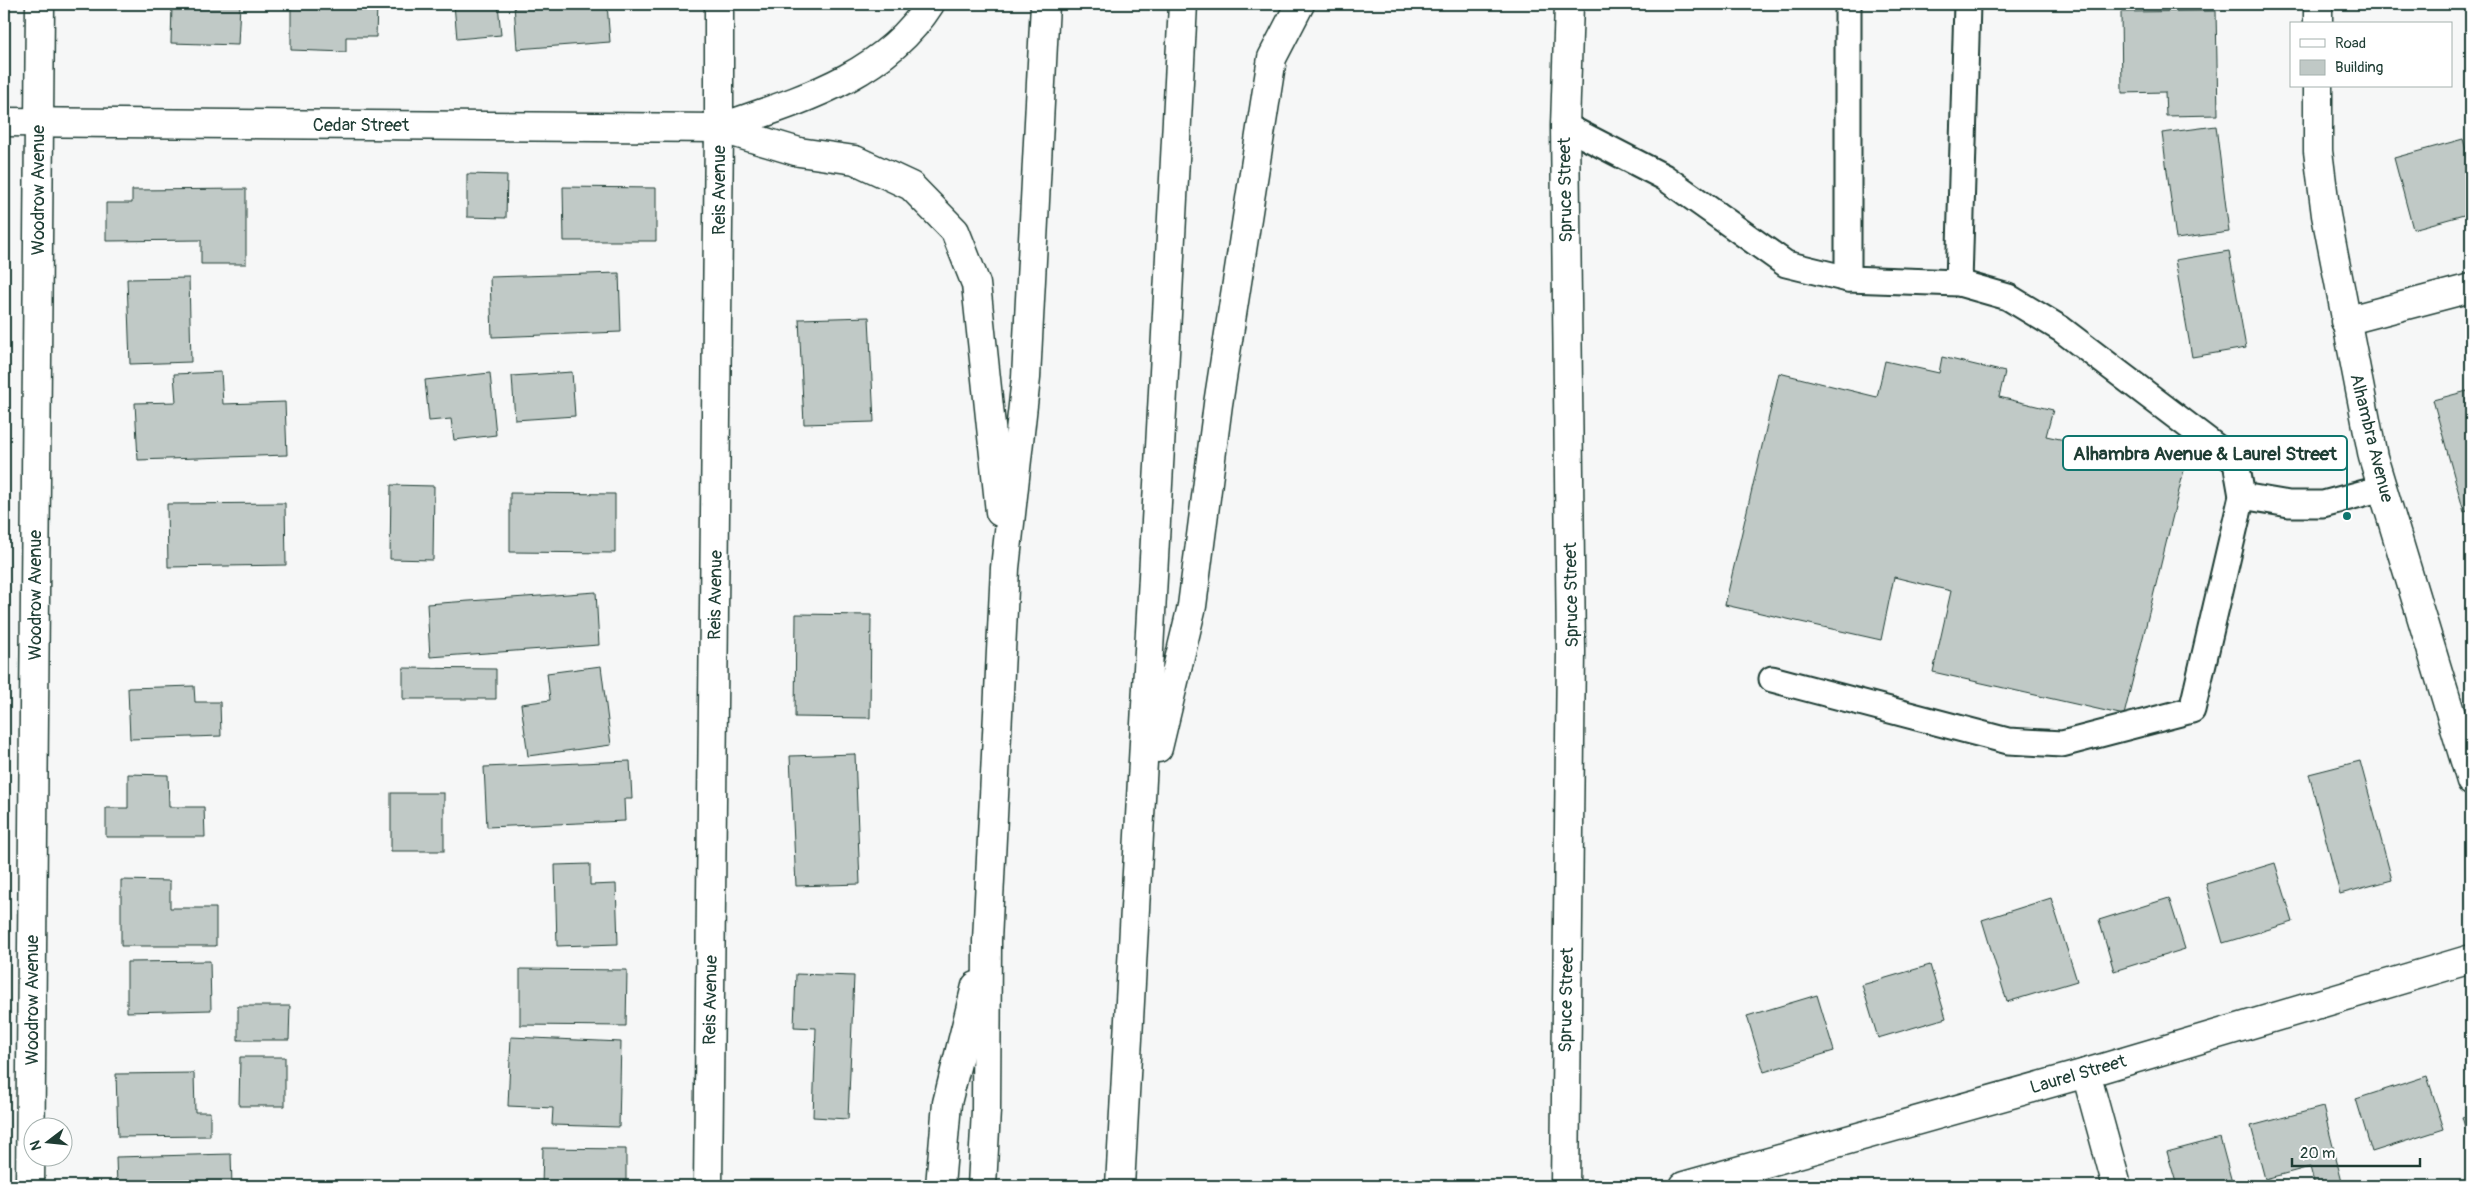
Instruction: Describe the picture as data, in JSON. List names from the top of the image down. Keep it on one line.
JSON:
{"streets":{"main road":["Cedar Street","Woodrow Avenue","Reis Avenue","Spruce Street","Alhambra Avenue","Laurel Street"]},"crossings":[["Cedar Street","Woodrow Avenue"],["Cedar Street","Reis Avenue"]],"places":["Alhambra Avenue & Laurel Street"],"legend":["Road","Building"],"scale_bar":"20 m","north":"left"}
